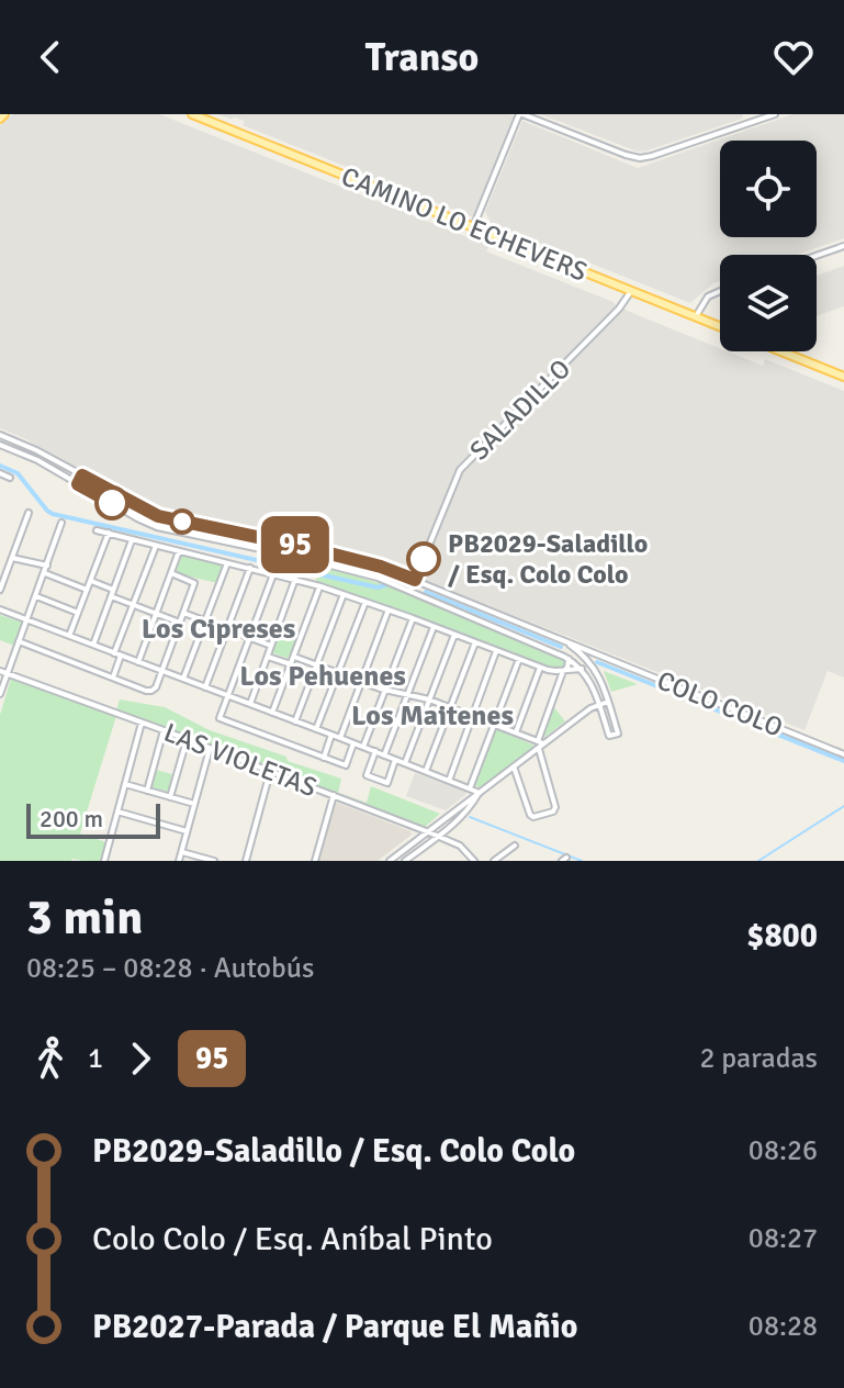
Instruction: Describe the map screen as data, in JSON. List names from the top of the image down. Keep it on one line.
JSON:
{"streets":{"main road":["CAMINO LO ECHEVERS"],"street":["SALADILLO","COLO COLO","LAS VIOLETAS"]},"crossings":[["CAMINO LO ECHEVERS","SALADILLO"],["SALADILLO","COLO COLO"]],"districts":["Los Cipreses","Los Pehuenes","Los Maitenes"],"places":["PB2029-Saladillo / Esq. Colo Colo"],"lines":["bus line 95"],"scale_bar":"200 m","page":{"header":"Transo","on_map":"95","scale":"200 m","heading":["3 min","08:25 – 08:28 · Autobús","$800"],"legs":["1","95","2 paradas"],"list":[{"name":"PB2029-Saladillo / Esq. Colo Colo","value":"08:26"},{"name":"Colo Colo / Esq. Aníbal Pinto","value":"08:27"},{"name":"PB2027-Parada / Parque El Mañio","value":"08:28"}]}}
